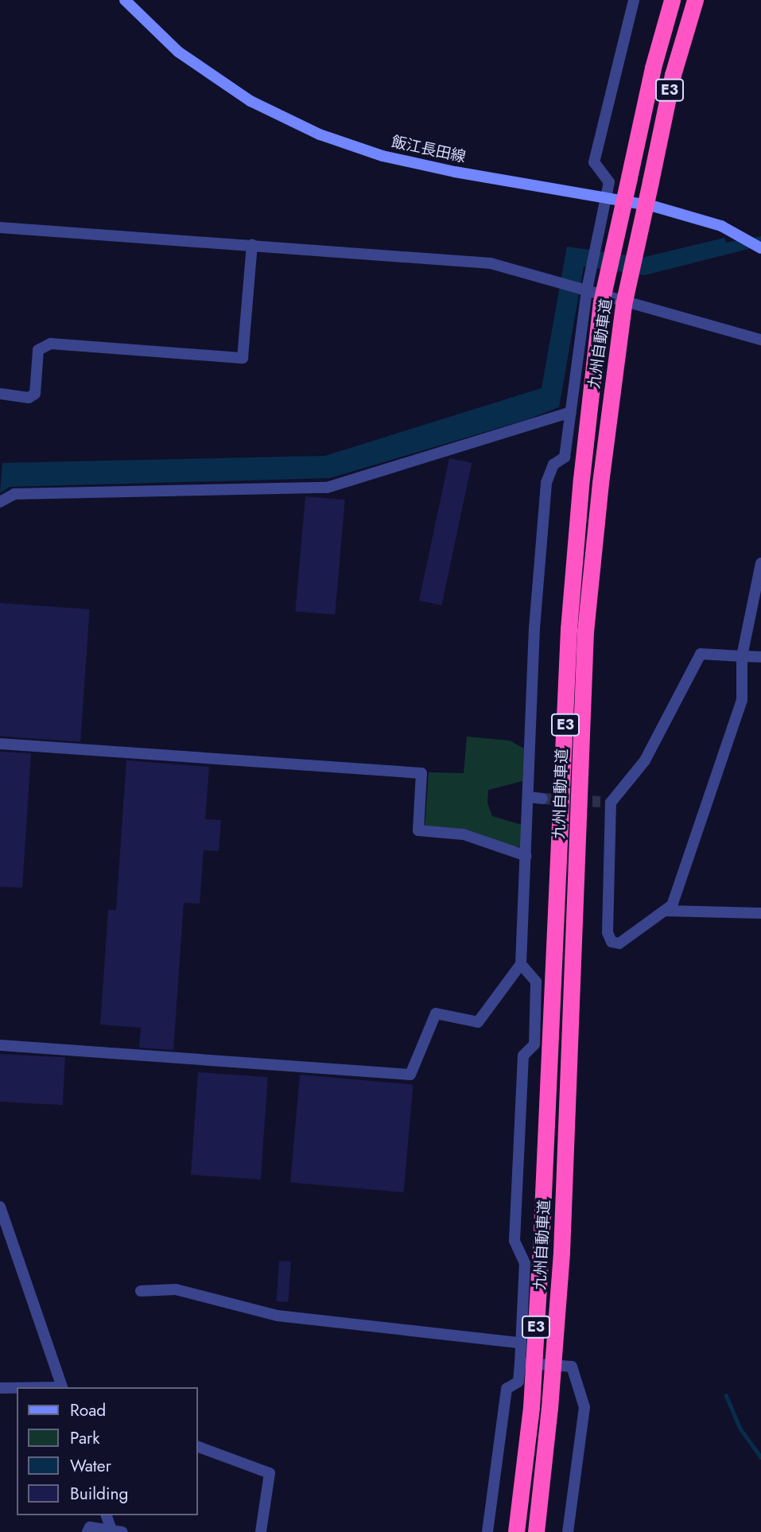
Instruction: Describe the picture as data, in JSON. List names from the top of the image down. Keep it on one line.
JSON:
{"streets":{"highway":["E3","九州自動車道"],"main road":["飯江長田線"]},"legend":["Road","Park","Water","Building"]}
